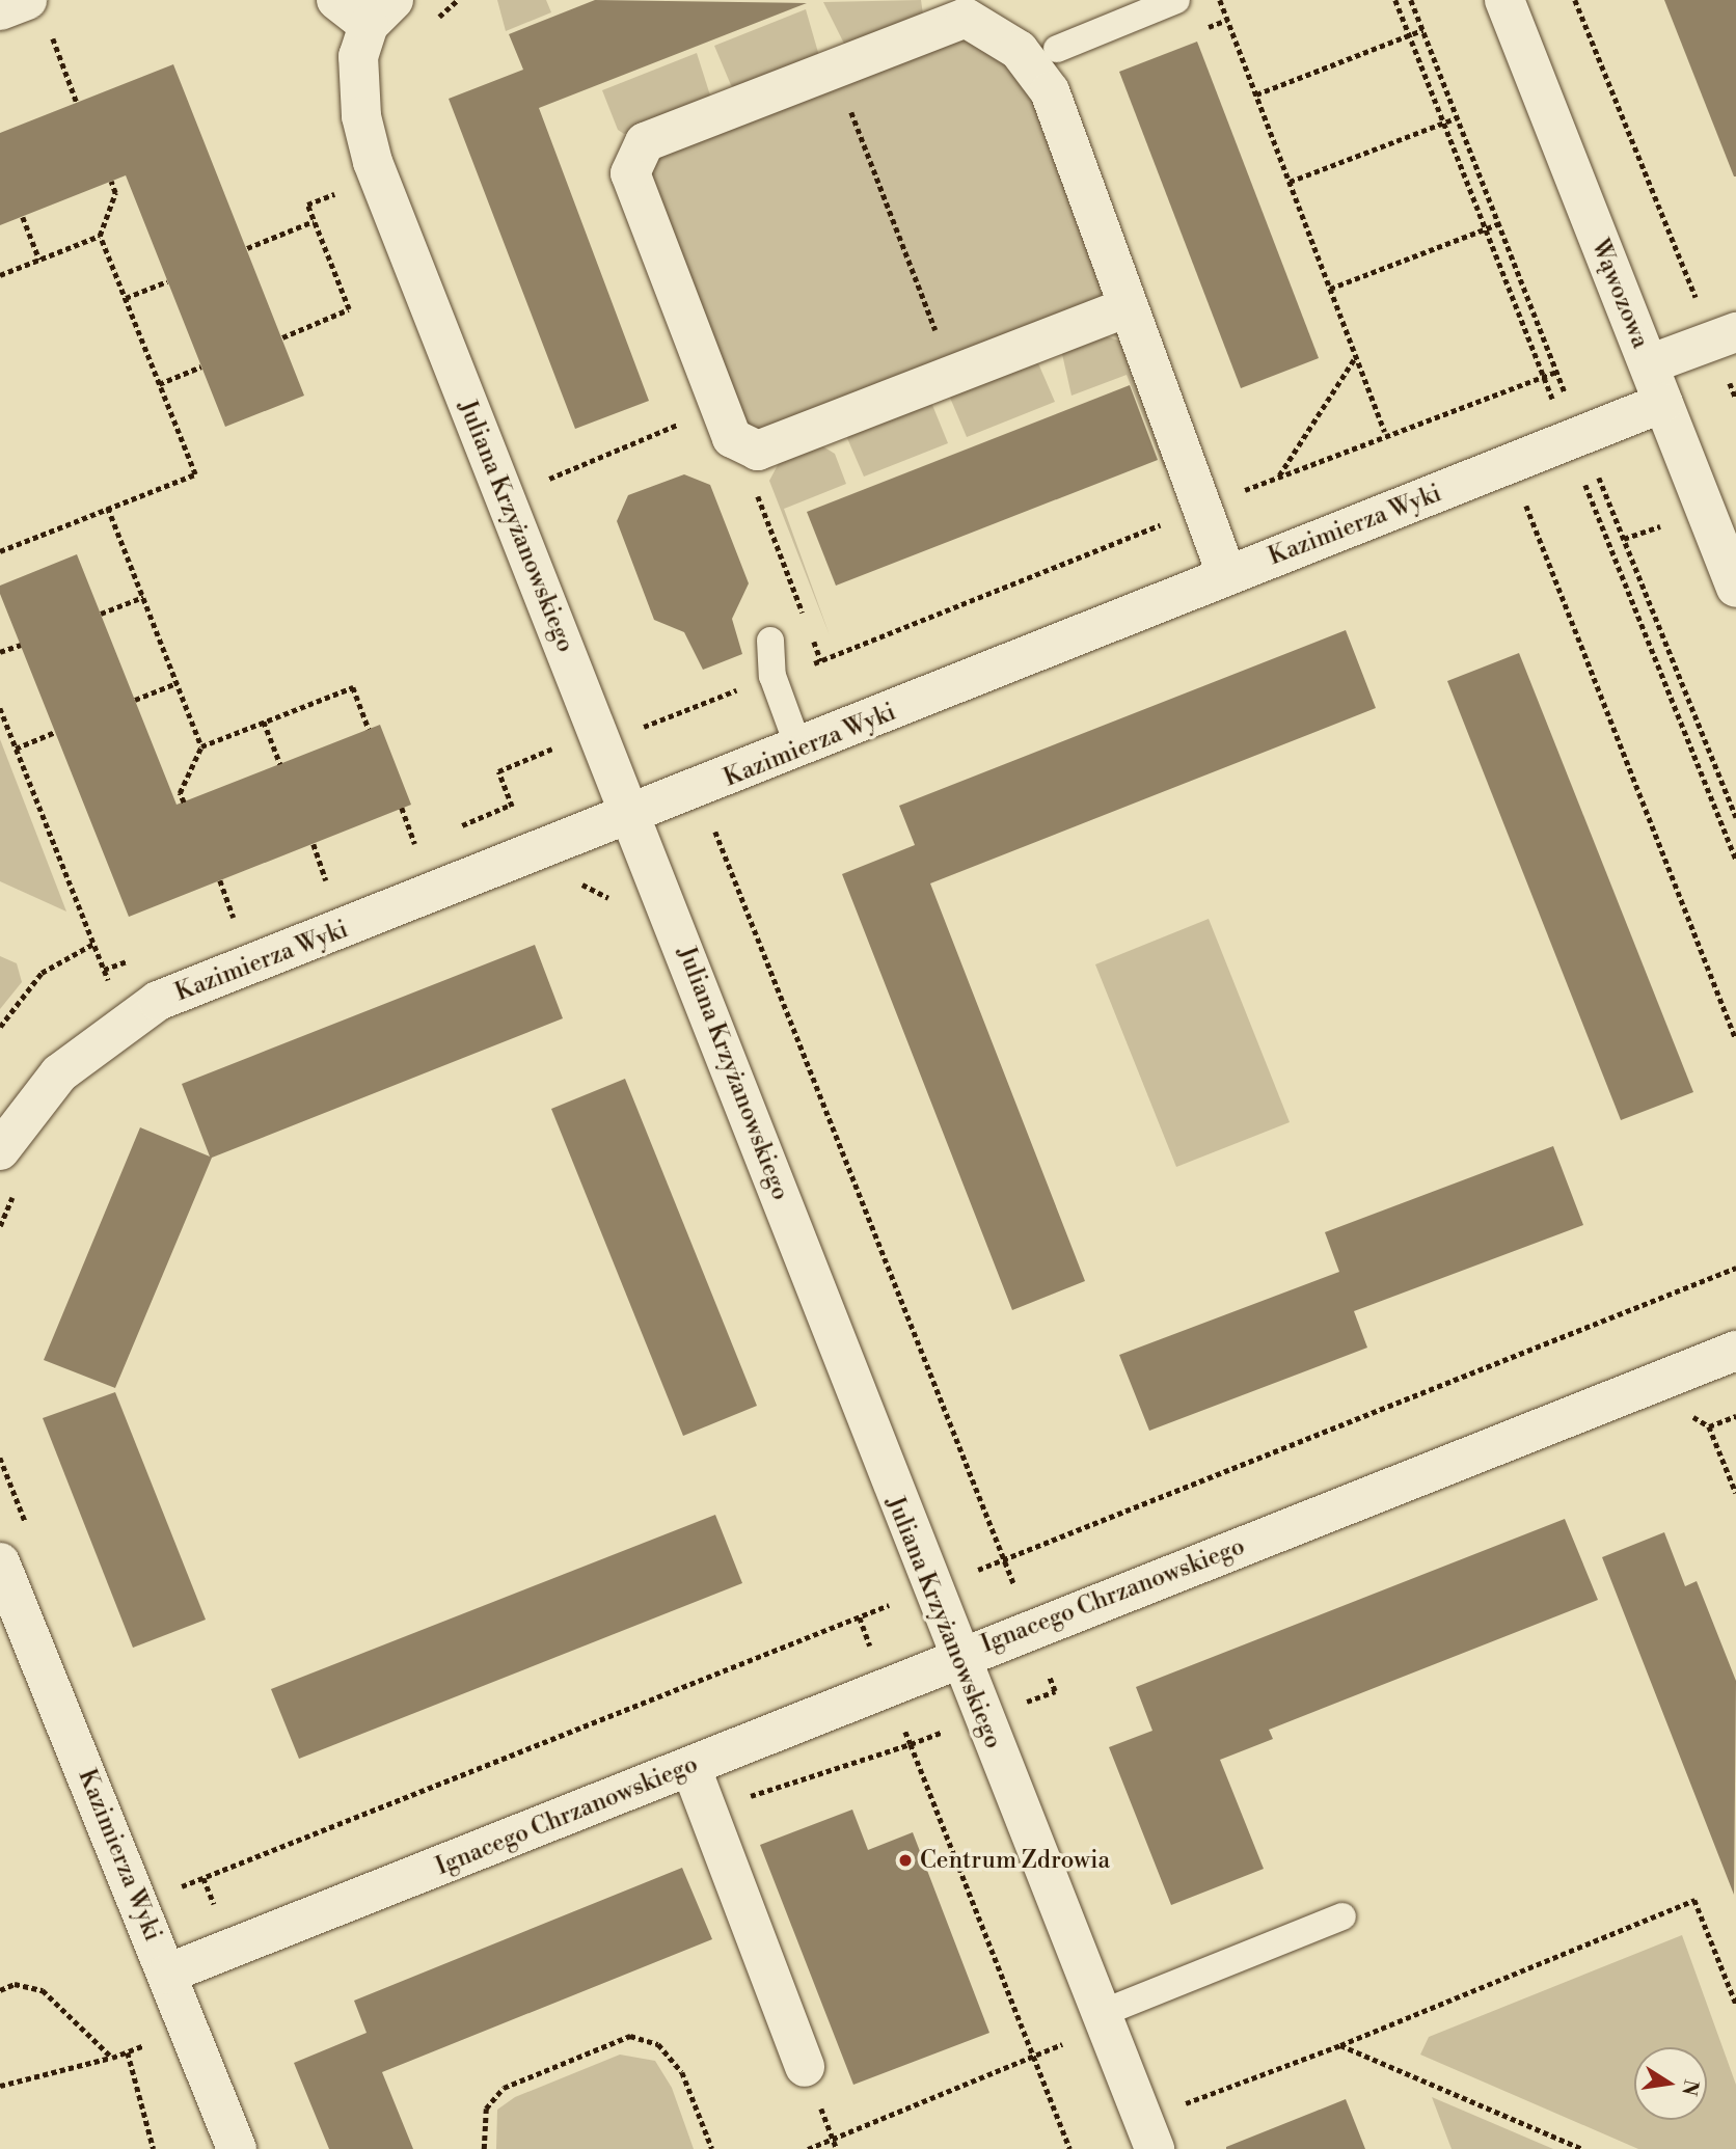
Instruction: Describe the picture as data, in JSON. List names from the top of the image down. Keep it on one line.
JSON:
{"streets":{"street":["Wąwozowa","Kazimierza Wyki","Juliana Krzyżanowskiego","Ignacego Chrzanowskiego"]},"crossings":[["Wąwozowa","Kazimierza Wyki"],["Kazimierza Wyki","Juliana Krzyżanowskiego"],["Kazimierza Wyki","Ignacego Chrzanowskiego"],["Juliana Krzyżanowskiego","Ignacego Chrzanowskiego"]],"places":["Centrum Zdrowia"],"north":"right"}
